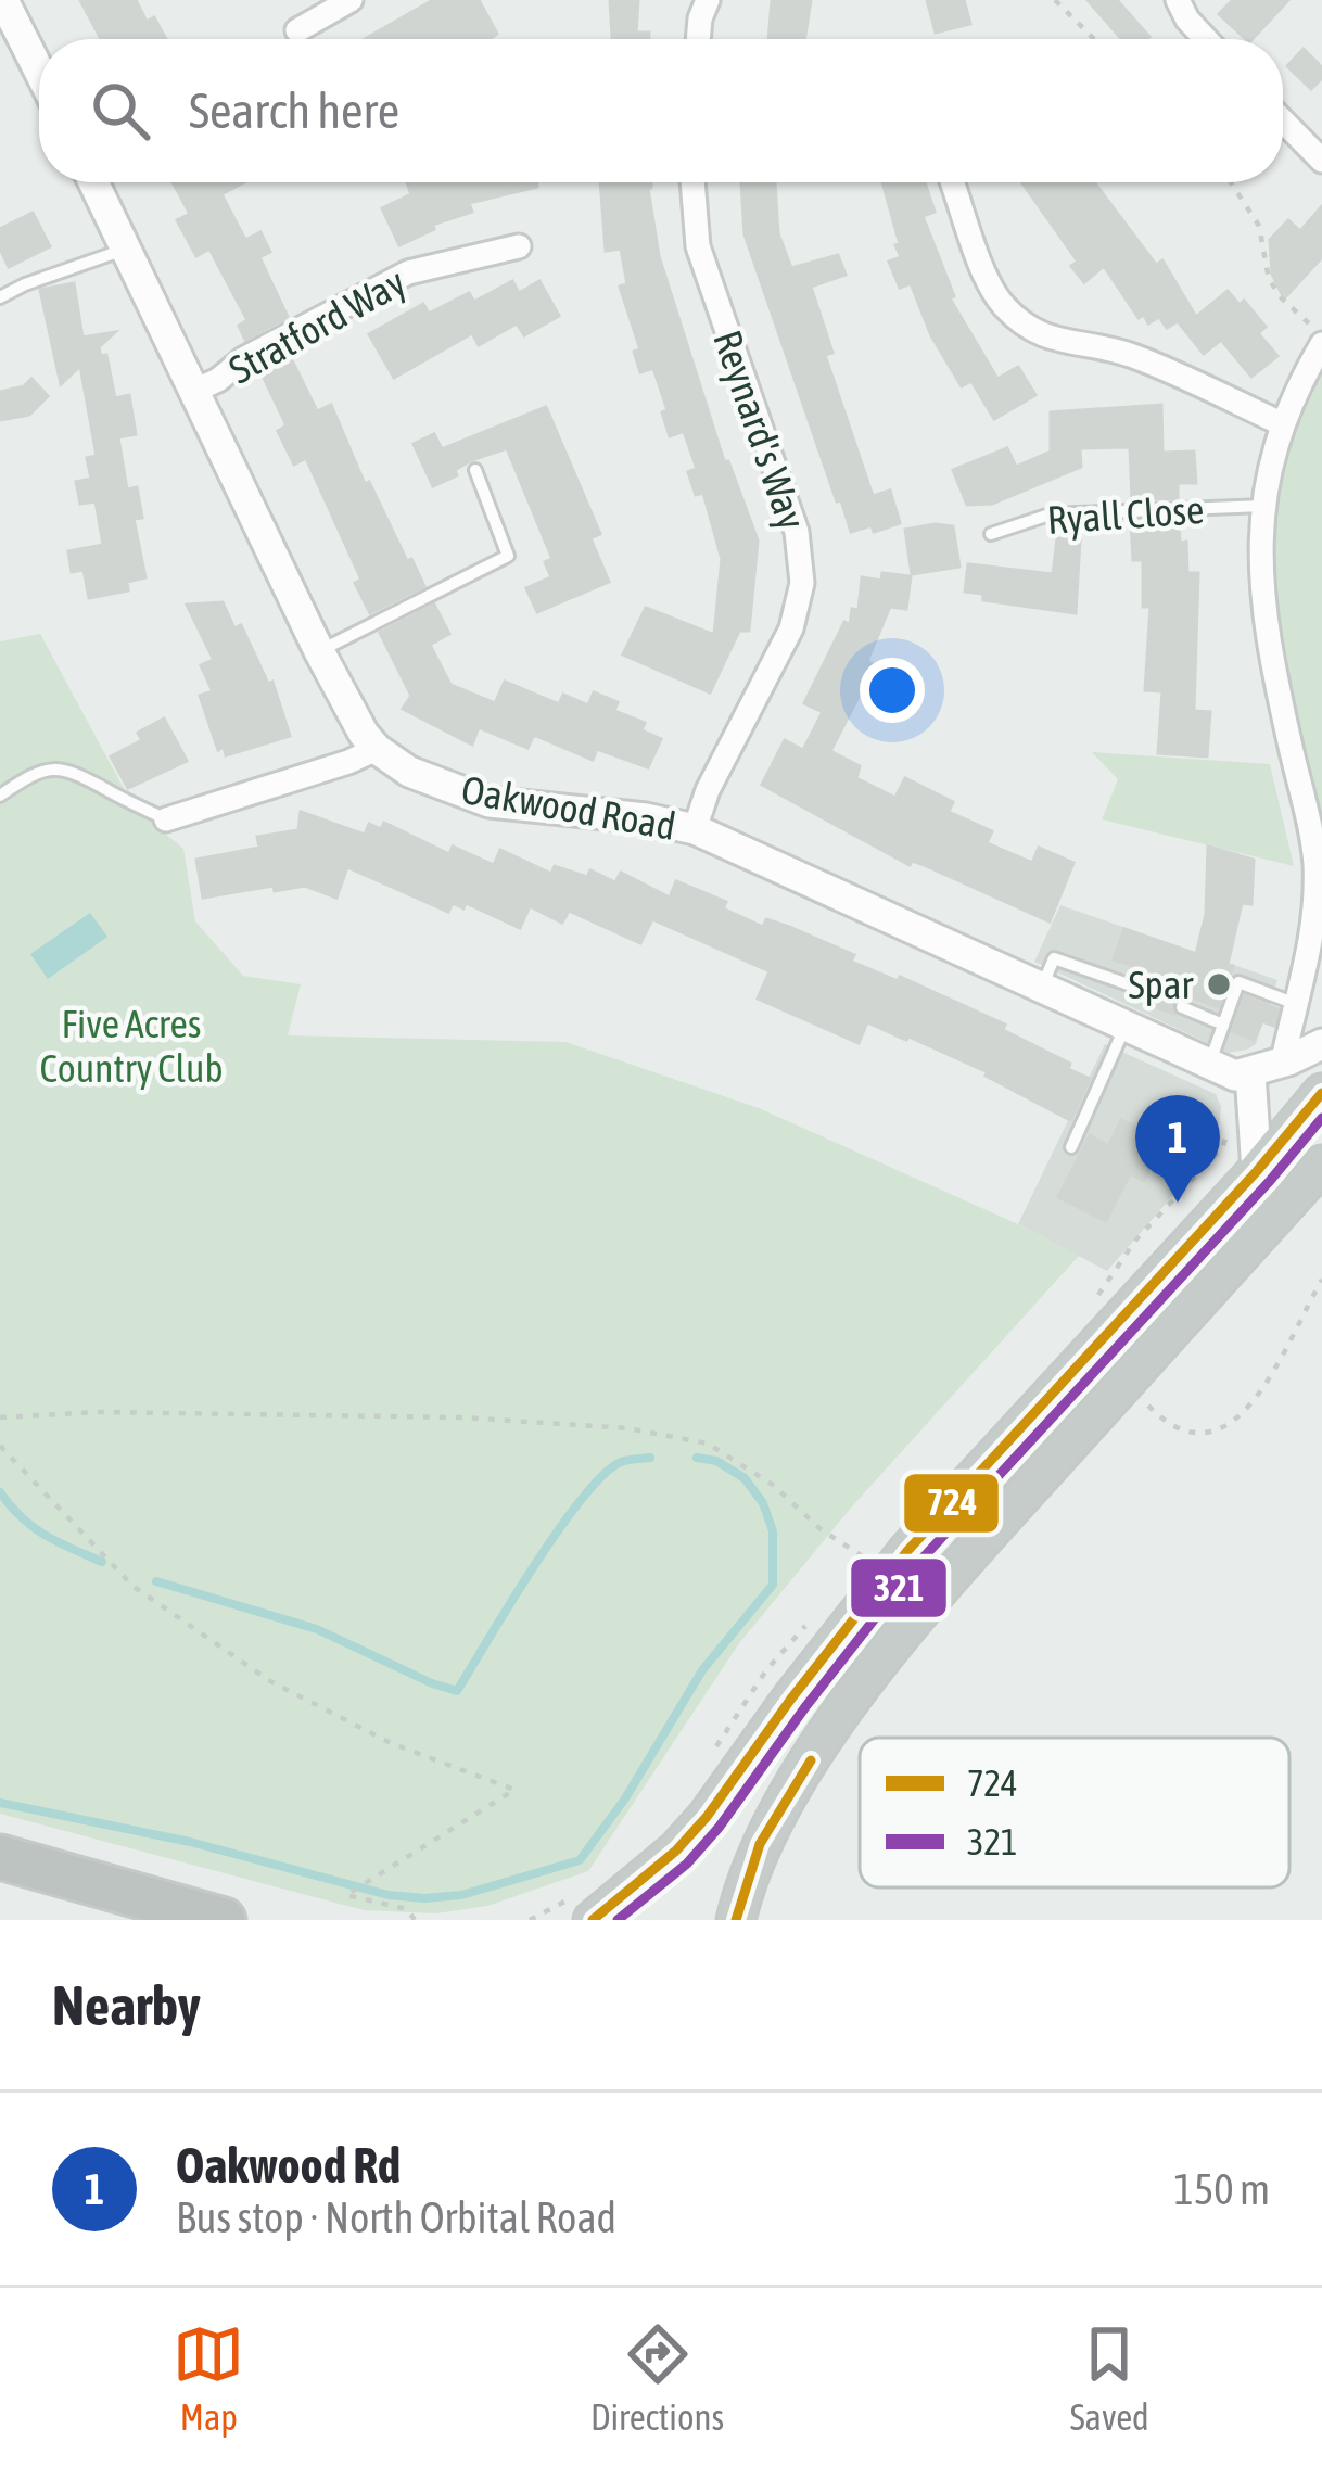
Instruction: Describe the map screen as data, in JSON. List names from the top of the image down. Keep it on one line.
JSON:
{"streets":{"street":["Stratford Way","Reynard's Way","Oakwood Road"],"lane":["Ryall Close"]},"crossings":[["Stratford Way","Oakwood Road"],["Reynard's Way","Oakwood Road"]],"parks":["Five Acres Country Club"],"places":["Spar"],"lines":["transit line 724","transit line 321"],"legend":["724","321"],"page":{"search":"Search here","pins":"1","heading":"Nearby","list":[{"mark":"1","name":"Oakwood Rd","note":"Bus stop · North Orbital Road","value":"150 m"}],"nav":["Map","Directions","Saved"]}}
